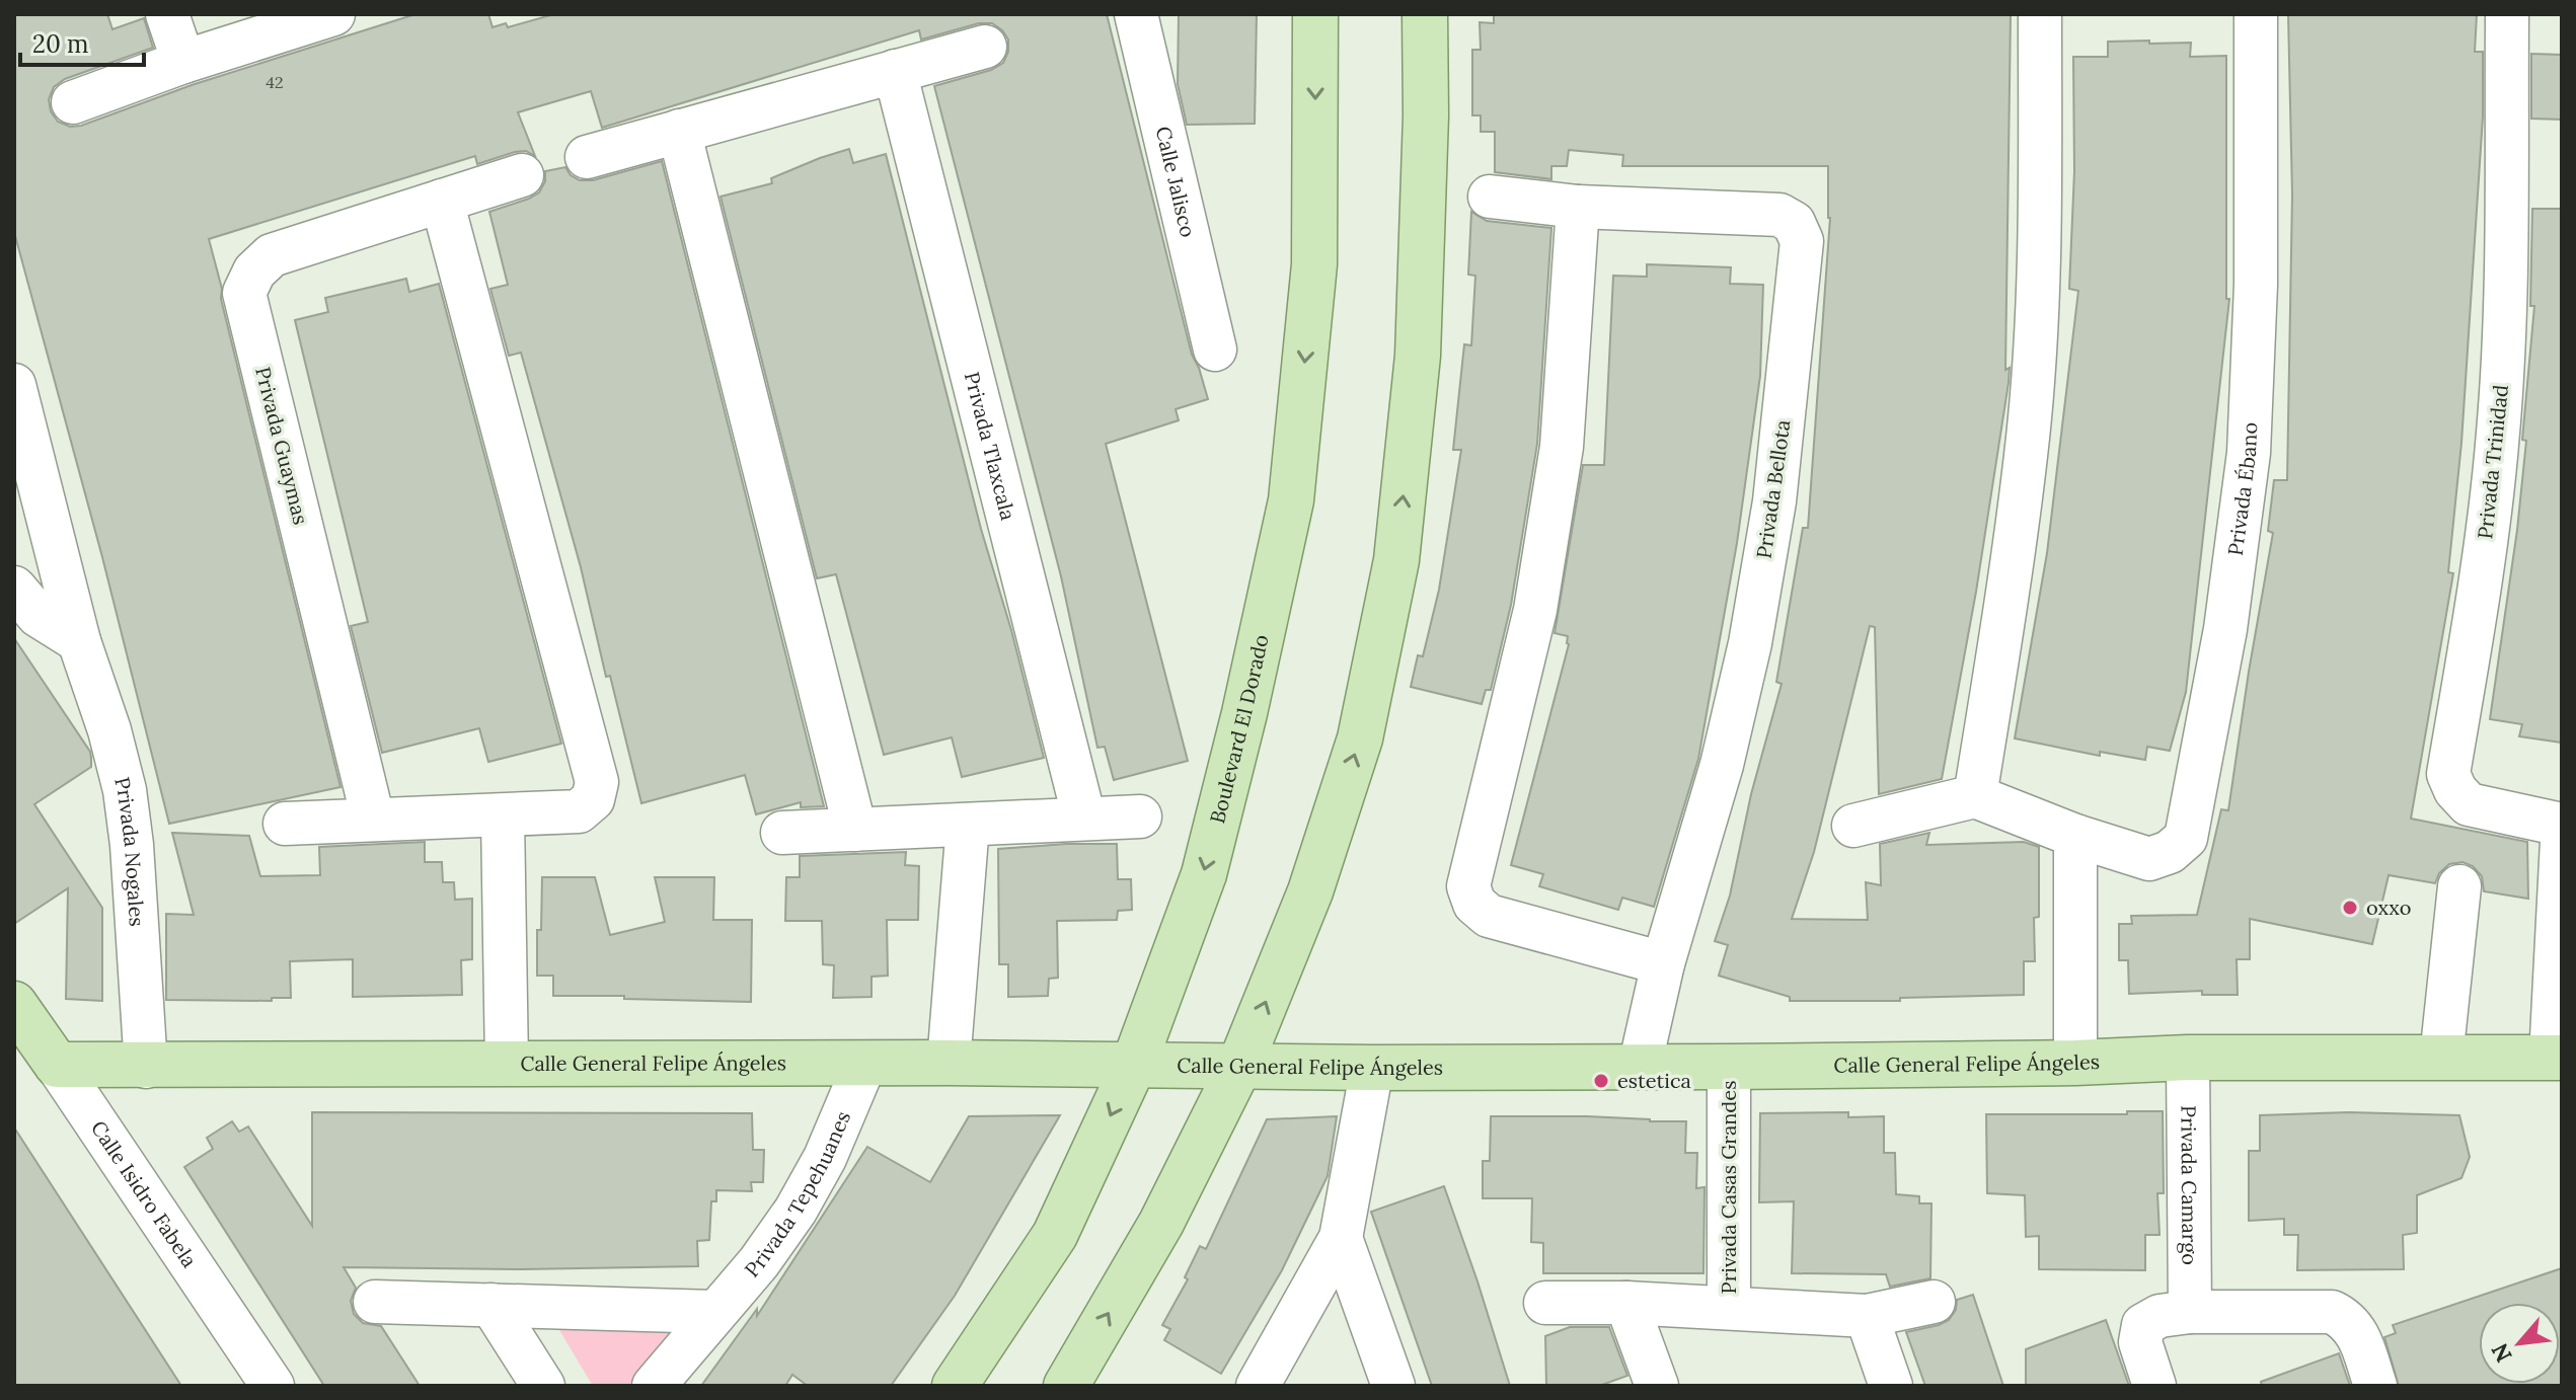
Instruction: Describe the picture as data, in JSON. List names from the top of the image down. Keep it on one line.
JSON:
{"streets":{"main road":["Boulevard El Dorado","Calle General Felipe Ángeles","Calle Isidro Fabela"],"street":["Calle Jalisco","Privada Tlaxcala","Privada Guaymas","Privada Trinidad","Privada Ébano","Privada Bellota","Privada Nogales","Privada Camargo","Privada Casas Grandes","Privada Tepehuanes"]},"crossings":[["Privada Bellota","Calle General Felipe Ángeles"],["Boulevard El Dorado","Calle General Felipe Ángeles"],["Privada Nogales","Calle General Felipe Ángeles"],["Calle General Felipe Ángeles","Privada Camargo"],["Calle General Felipe Ángeles","Privada Casas Grandes"],["Calle General Felipe Ángeles","Privada Tepehuanes"],["Calle General Felipe Ángeles","Calle Isidro Fabela"]],"places":["oxxo","estetica"],"house_numbers":["42"],"scale_bar":"20 m","north":"bottom left"}
